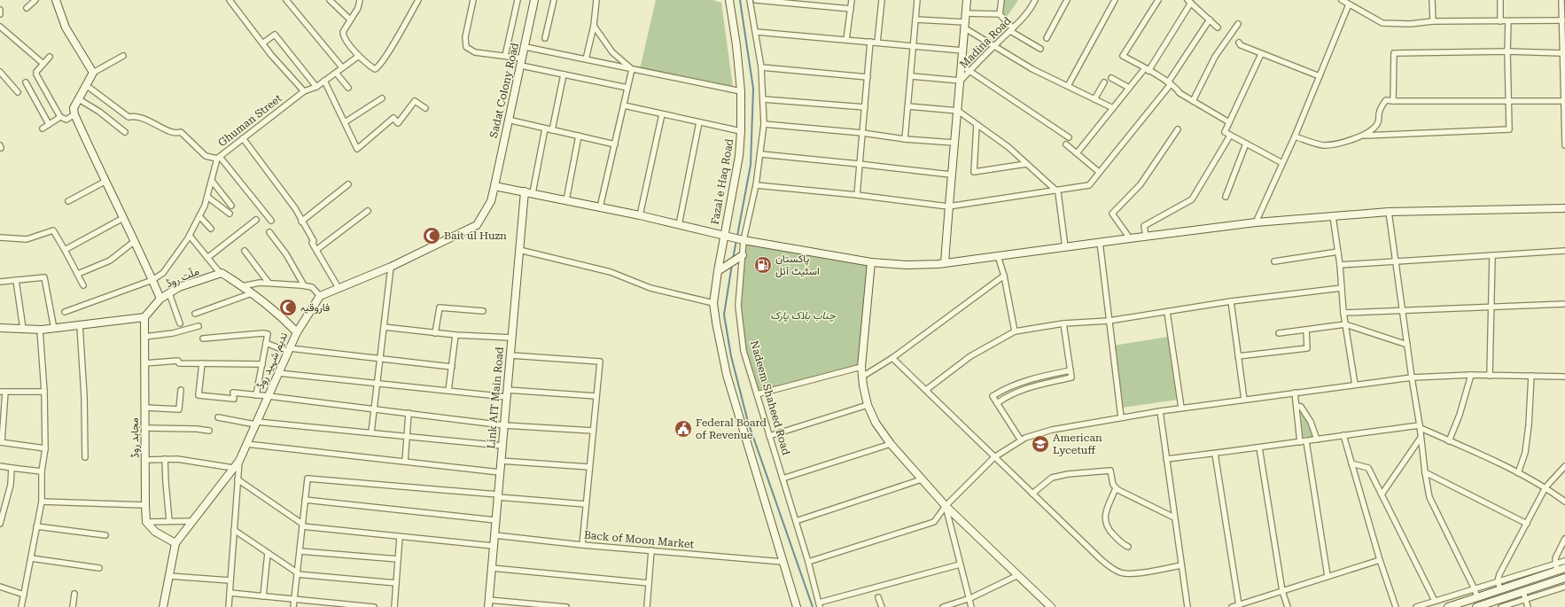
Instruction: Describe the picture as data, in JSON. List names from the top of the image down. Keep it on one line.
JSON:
{"streets":{"street":["Madina Road","Sadat Colony Road","Ghuman Street","Fazal e Haq Road","ملّت روڈ","ندیم شہید روڈ","Link AIT Main Road","Nadeem Shaheed Road","مجاہد روڈ","Back of Moon Market"]},"crossings":[["ملّت روڈ","مجاہد روڈ"],["Link AIT Main Road","Back of Moon Market"]],"parks":["چناب بلاک پارک"],"places":{"mosque":["Bait ul Huzn","فاروقیہ"],"fuel station":["پاکستان اسٹیٹ آئل"],"public building":["Federal Board of Revenue"],"school or university":["American Lycetuff"]}}
